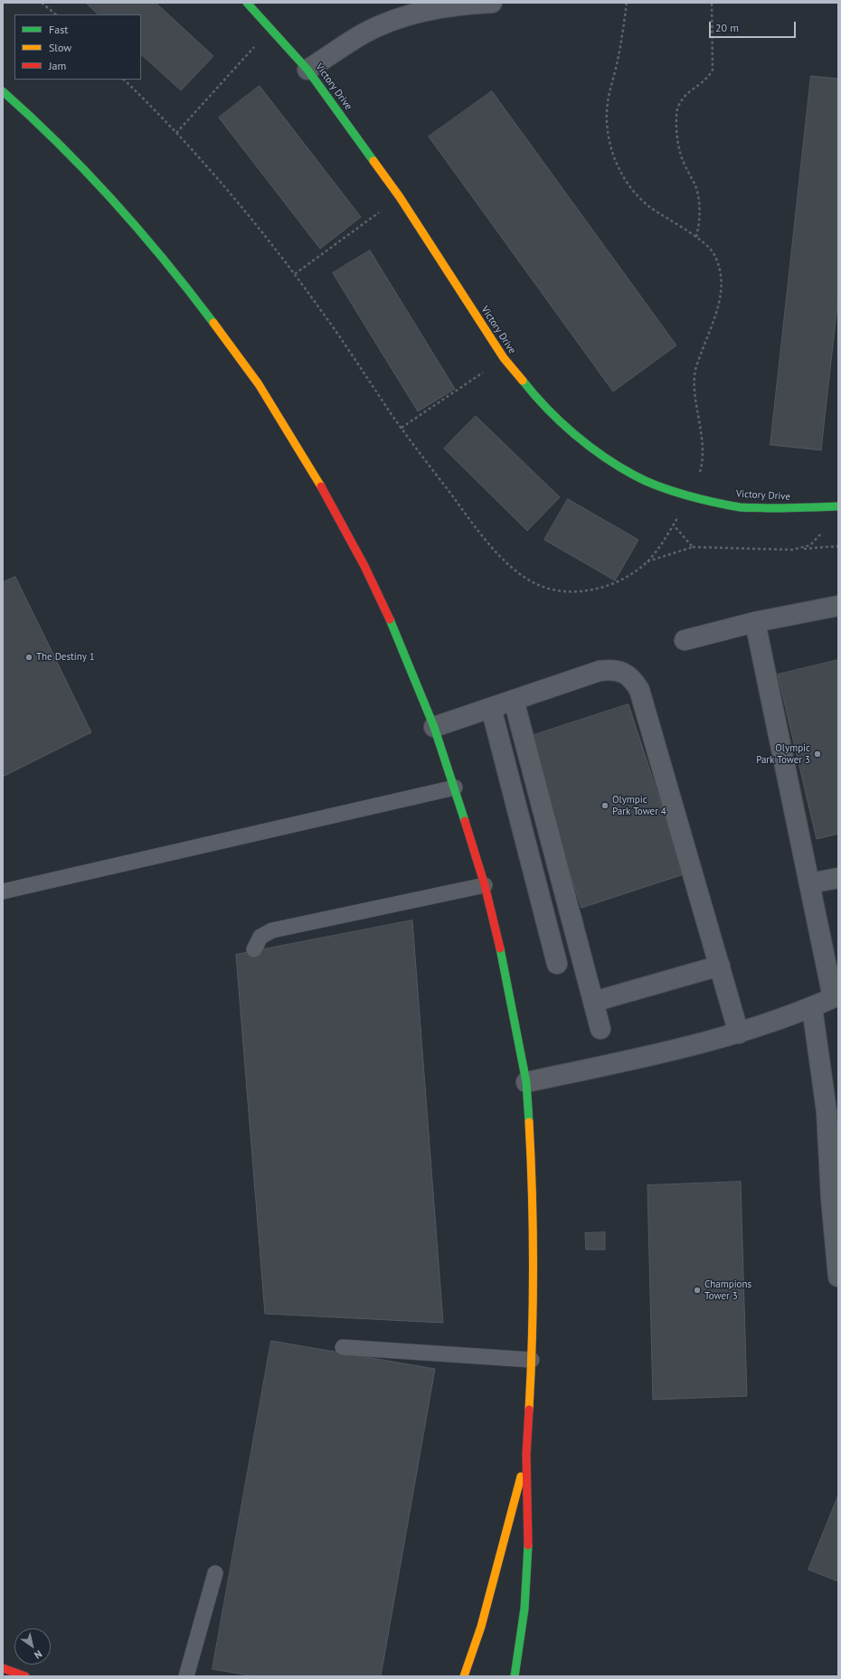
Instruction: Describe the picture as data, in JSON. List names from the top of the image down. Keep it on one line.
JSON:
{"streets":{"main road":["Victory Drive"]},"places":["The Destiny 1","Olympic Park Tower 3","Olympic Park Tower 4","Champions Tower 3"],"legend":["Fast","Slow","Jam"],"scale_bar":"20 m","north":"bottom right"}
